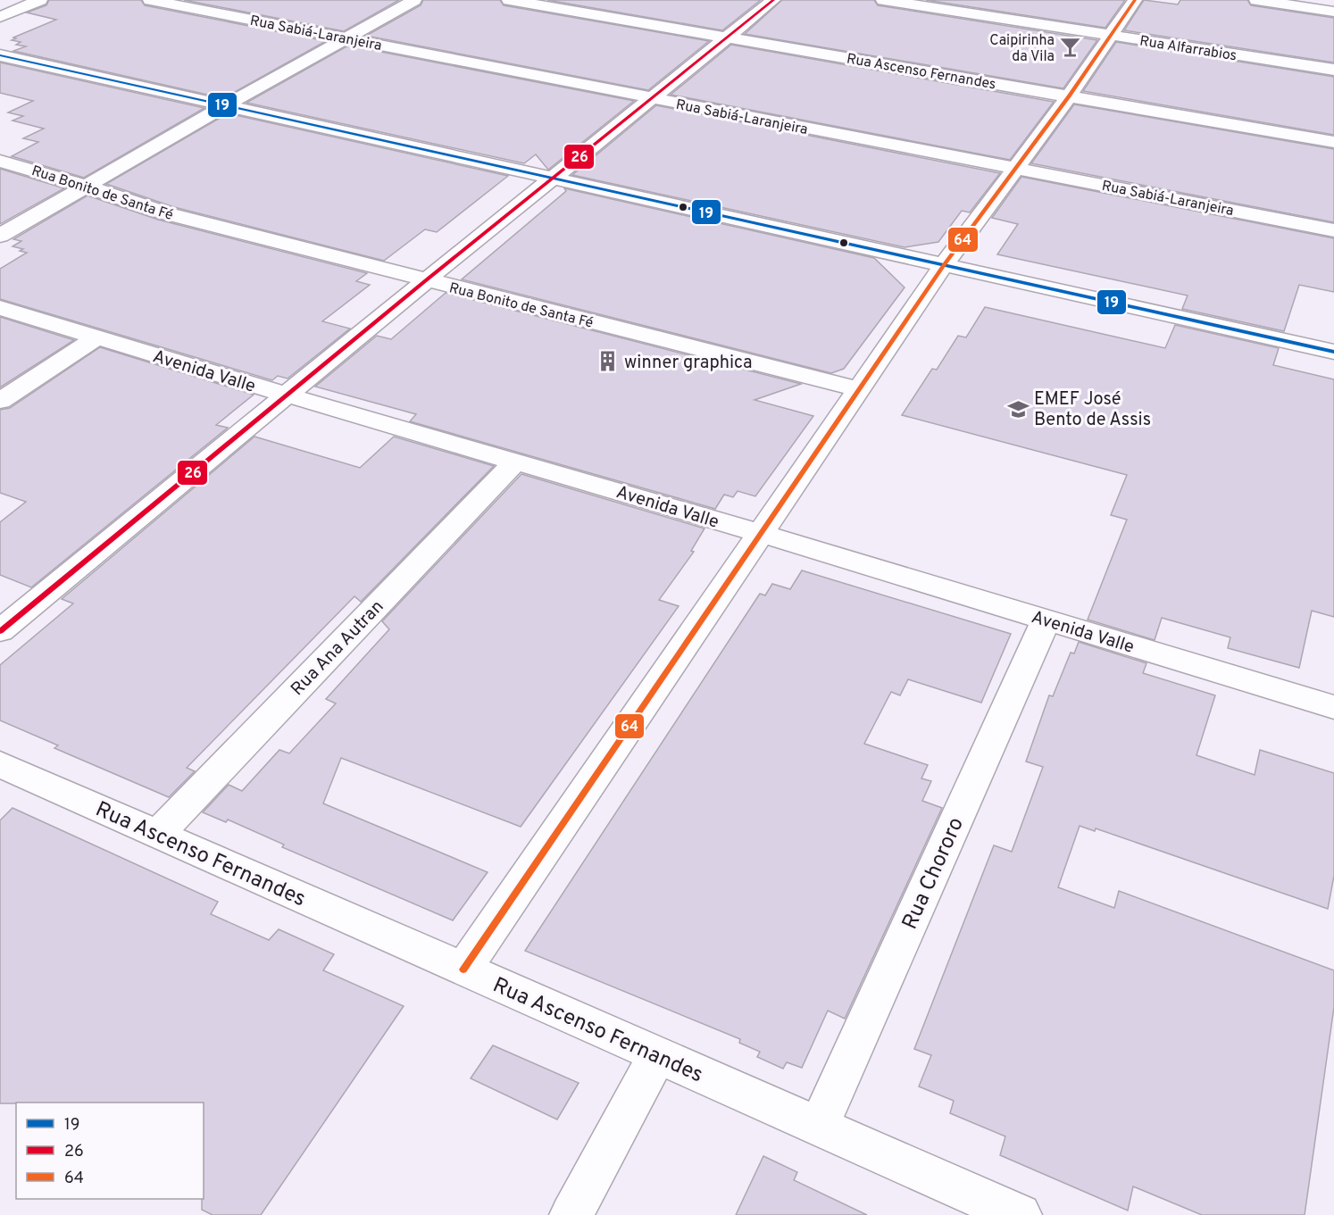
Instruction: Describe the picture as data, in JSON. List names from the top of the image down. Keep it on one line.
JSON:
{"streets":{"street":["Rua Sabiá-Laranjeira","Rua Alfarrabios","Rua Ascenso Fernandes","Rua Bonito de Santa Fé","Avenida Valle","Rua Ana Autran","Rua Chororo"]},"crossings":[["Rua Ascenso Fernandes","Rua Ana Autran"],["Rua Ascenso Fernandes","Rua Chororo"],["Avenida Valle","Rua Ana Autran"],["Avenida Valle","Rua Chororo"]],"places":{"bar":["Caipirinha da Vila"],"building":["winner graphica"],"school or university":["EMEF José Bento de Assis"]},"lines":["transit line 26","transit line 64","transit line 19"],"legend":["19","26","64"]}
